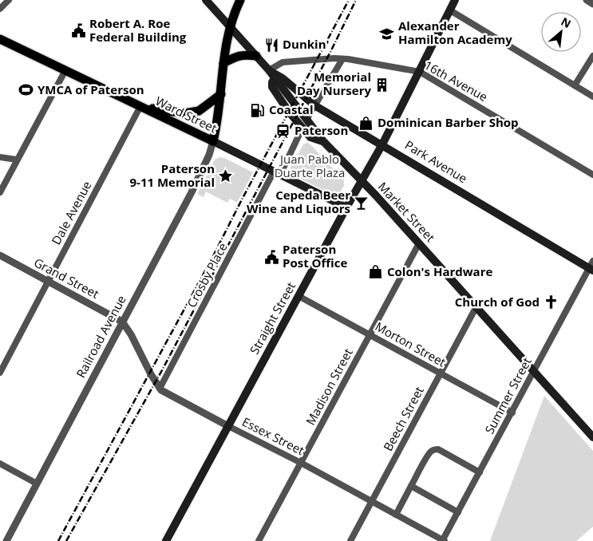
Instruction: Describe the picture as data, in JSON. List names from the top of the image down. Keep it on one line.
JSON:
{"streets":{"main road":["Ward Street","Park Avenue","Market Street","Straight Street"],"street":["16th Avenue","Dale Avenue","Crosby Place","Grand Street","Railroad Avenue","Morton Street","Madison Street","Summer Street","Beech Street","Essex Street"]},"crossings":[["16th Avenue","Park Avenue"],["16th Avenue","Market Street"],["16th Avenue","Straight Street"],["Ward Street","Dale Avenue"],["Ward Street","Crosby Place"],["Ward Street","Straight Street"],["Ward Street","Railroad Avenue"],["Park Avenue","Market Street"],["Park Avenue","Straight Street"],["Park Avenue","Summer Street"],["Market Street","Straight Street"],["Market Street","Madison Street"],["Market Street","Summer Street"],["Market Street","Beech Street"],["Dale Avenue","Grand Street"],["Crosby Place","Essex Street"],["Grand Street","Railroad Avenue"],["Straight Street","Morton Street"],["Straight Street","Essex Street"],["Morton Street","Madison Street"],["Morton Street","Summer Street"],["Morton Street","Beech Street"],["Madison Street","Essex Street"],["Summer Street","Essex Street"],["Beech Street","Essex Street"]],"parks":["Juan Pablo Duarte Plaza"],"places":{"public building":["Robert A. Roe Federal Building","Paterson Post Office"],"school or university":["Alexander Hamilton Academy"],"restaurant":["Dunkin'"],"building":["Memorial Day Nursery"],"sports":["YMCA of Paterson"],"fuel station":["Coastal"],"shop":["Dominican Barber Shop","Colon's Hardware"],"station":["Paterson"],"place":["Paterson 9-11 Memorial"],"bar":["Cepeda Beer Wine and Liquors"],"church":["Church of God"]},"north":"top right"}
